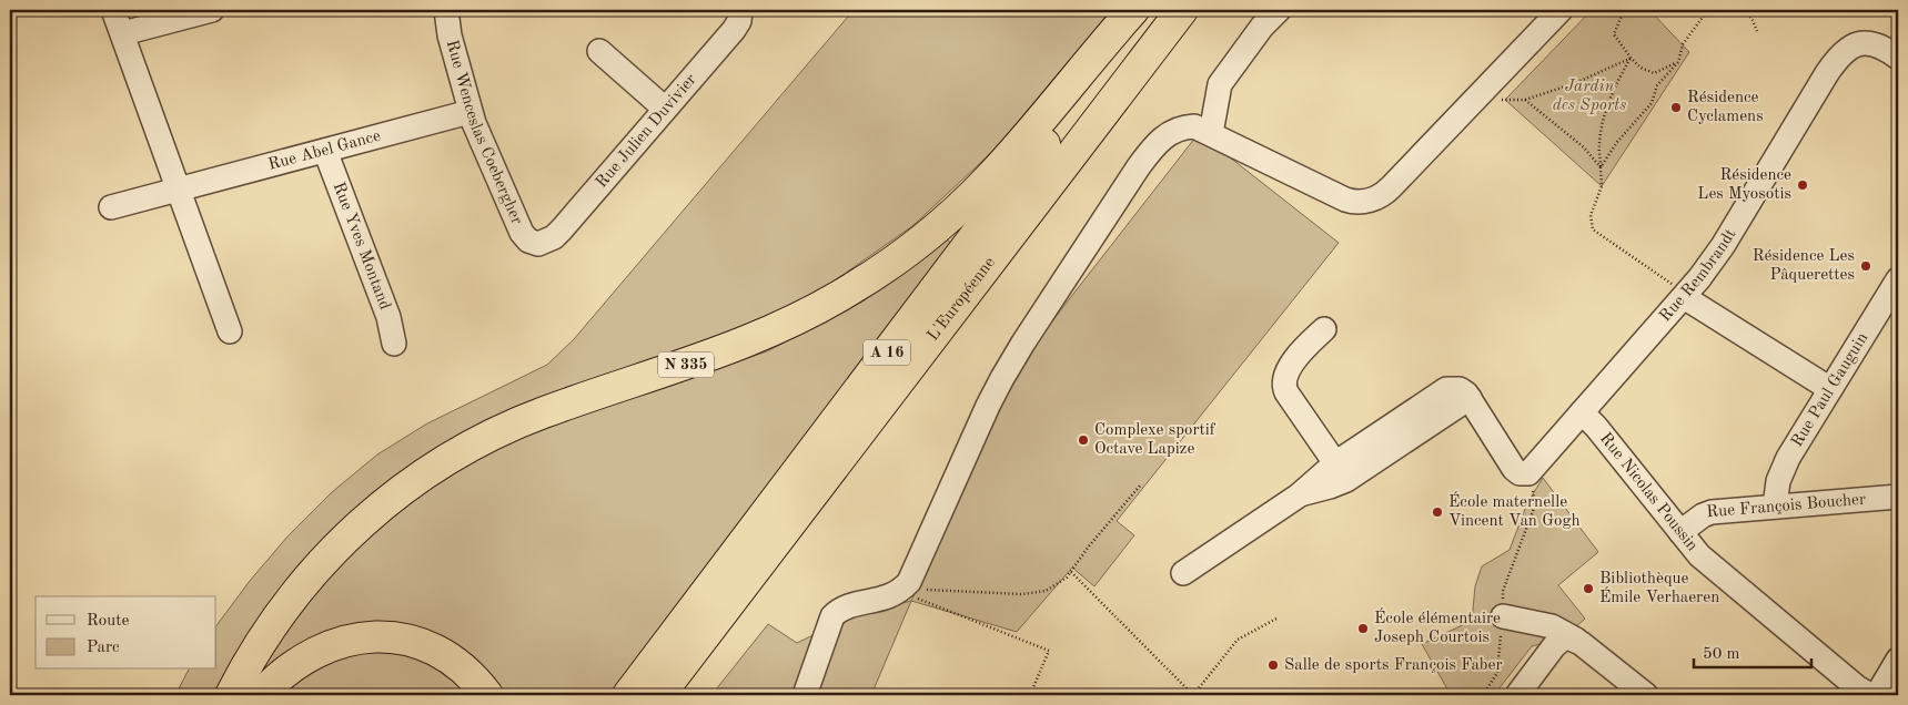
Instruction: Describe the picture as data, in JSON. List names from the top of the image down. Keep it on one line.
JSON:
{"streets":{"highway":["L'Européenne","A 16","N 335"],"street":["Rue Wenceslas Coebergher","Rue Julien Duvivier","Rue Abel Gance","Rue Yves Montand","Rue Rembrandt","Rue Paul Gauguin","Rue Nicolas Poussin","Rue François Boucher"]},"crossings":[["Rue Wenceslas Coebergher","Rue Julien Duvivier"],["Rue Wenceslas Coebergher","Rue Abel Gance"],["Rue Abel Gance","Rue Yves Montand"],["Rue Rembrandt","Rue Nicolas Poussin"],["Rue Paul Gauguin","Rue François Boucher"],["Rue Nicolas Poussin","Rue François Boucher"]],"parks":["Jardin des Sports"],"places":["Résidence Cyclamens","Résidence Les Myosotis","Résidence Les Pâquerettes","Complexe sportif Octave Lapize","École maternelle Vincent Van Gogh","Bibliothèque Émile Verhaeren","École élémentaire Joseph Courtois","Salle de sports François Faber"],"legend":["Route","Parc"],"scale_bar":"50 m"}
